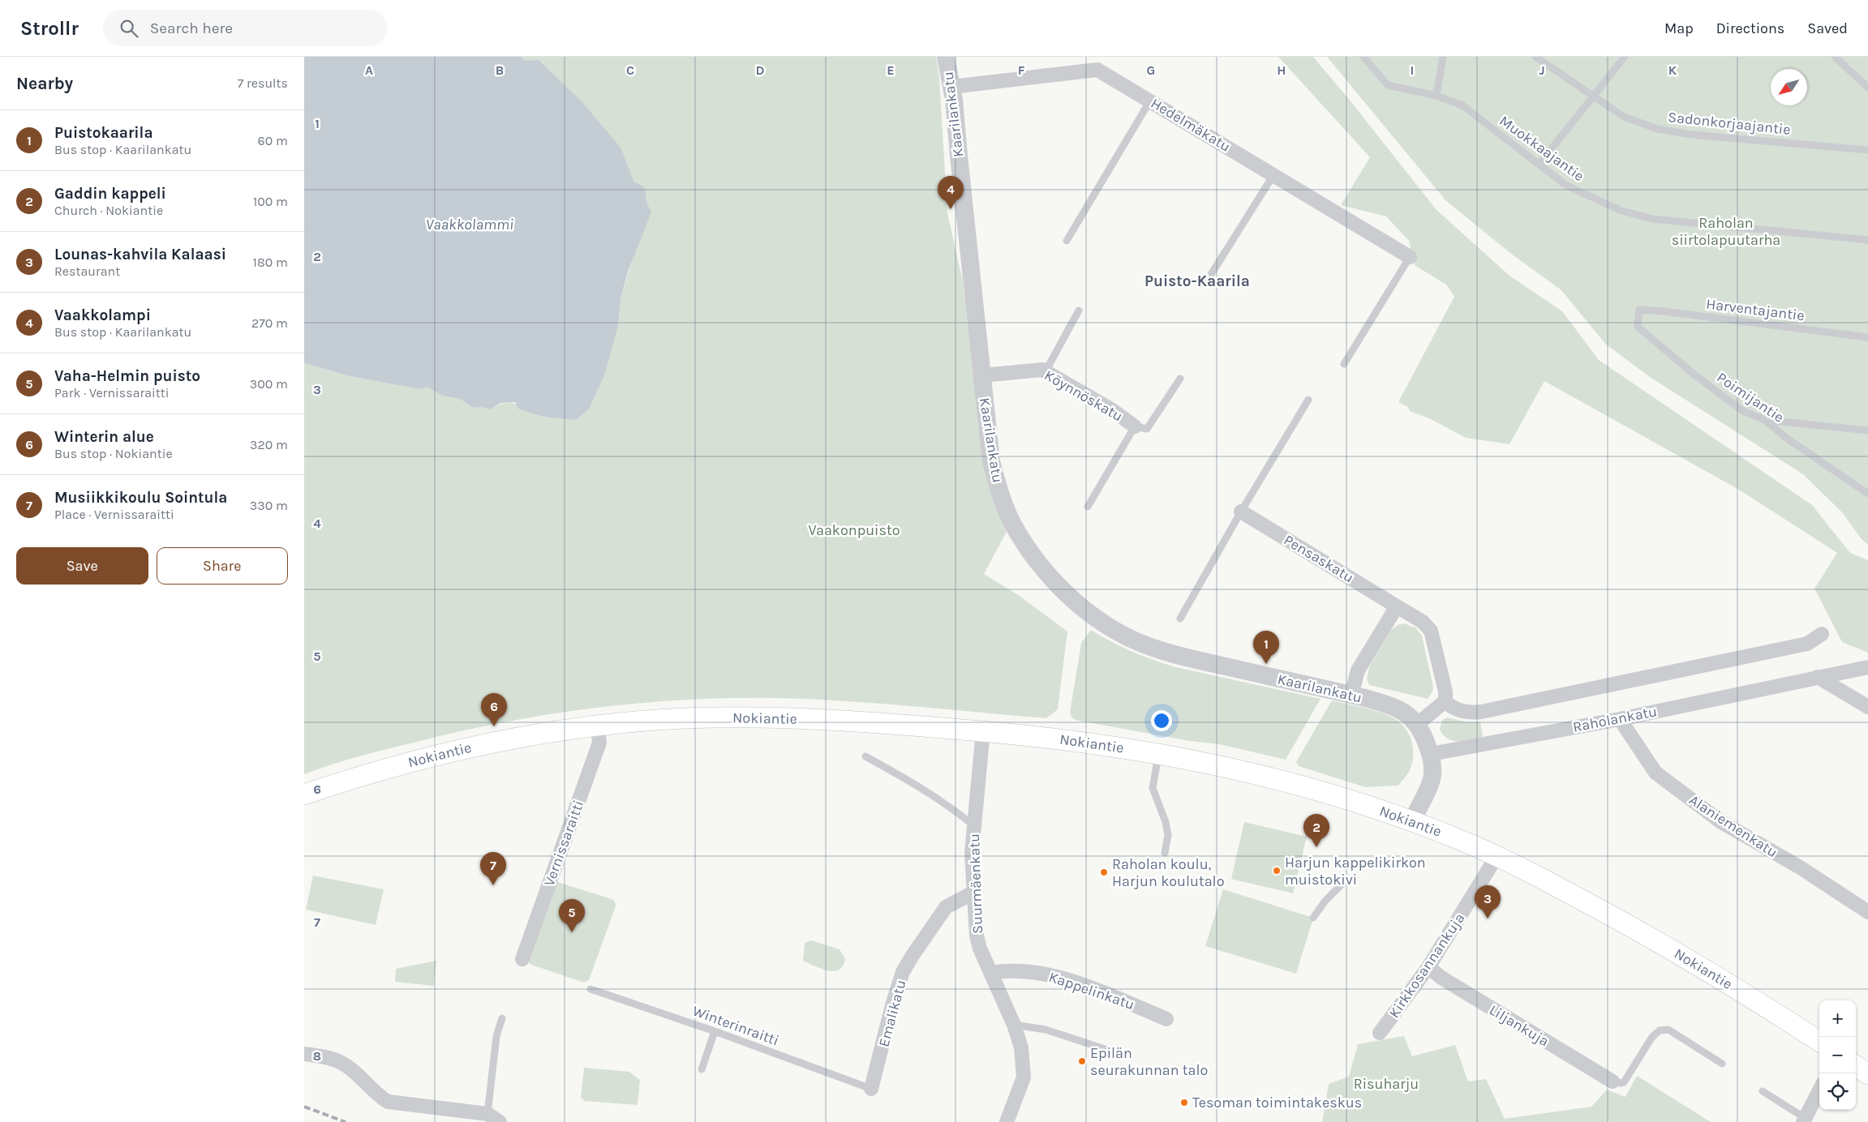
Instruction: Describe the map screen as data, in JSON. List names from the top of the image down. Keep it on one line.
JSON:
{"streets":{"main road":["Nokiantie"],"street":["Kaarilankatu","Hedelmäkatu","Köynnöskatu","Pensaskatu","Raholankatu","Alaniemenkatu","Vernissaraitti","Suurmäenkatu","Kirkkosannankuja","Kappelinkatu","Emalikatu","Liljankuja"],"lane":["Sadonkorjaajantie","Muokkaajantie","Harventajantie","Poimijantie","Winterinraitti"]},"crossings":[["Kaarilankatu","Hedelmäkatu"],["Kaarilankatu","Köynnöskatu"],["Harventajantie","Poimijantie"],["Nokiantie","Vernissaraitti"],["Nokiantie","Suurmäenkatu"],["Nokiantie","Kirkkosannankuja"],["Raholankatu","Alaniemenkatu"],["Suurmäenkatu","Kappelinkatu"],["Suurmäenkatu","Emalikatu"],["Kirkkosannankuja","Liljankuja"],["Emalikatu","Winterinraitti"]],"districts":["Puisto-Kaarila"],"water":["Vaakkolammi"],"parks":["Raholan siirtolapuutarha","Vaakonpuisto","Risuharju"],"places":["Harjun kappelikirkon muistokivi","Raholan koulu, Harjun koulutalo","Epilän seurakunnan talo","Tesoman toimintakeskus"],"north":"bottom left","page":{"header":"Strollr","search":"Search here","nav":["Map","Directions","Saved"],"heading":["Nearby","7 results"],"list":[{"mark":"1","name":"Puistokaarila","note":"Bus stop · Kaarilankatu","value":"60 m"},{"mark":"2","name":"Gaddin kappeli","note":"Church · Nokiantie","value":"100 m"},{"mark":"3","name":"Lounas-kahvila Kalaasi","note":"Restaurant","value":"180 m"},{"mark":"4","name":"Vaakkolampi","note":"Bus stop · Kaarilankatu","value":"270 m"},{"mark":"5","name":"Vaha-Helmin puisto","note":"Park · Vernissaraitti","value":"300 m"},{"mark":"6","name":"Winterin alue","note":"Bus stop · Nokiantie","value":"320 m"},{"mark":"7","name":"Musiikkikoulu Sointula","note":"Place · Vernissaraitti","value":"330 m"}],"pins":["4","1","6","2","7","3","5"],"buttons":["Save","Share"],"map_buttons":["+","−"]},"grid":{"columns":["A","B","C","D","E","F","G","H","I","J","K"],"rows":["1","2","3","4","5","6","7","8"]}}
